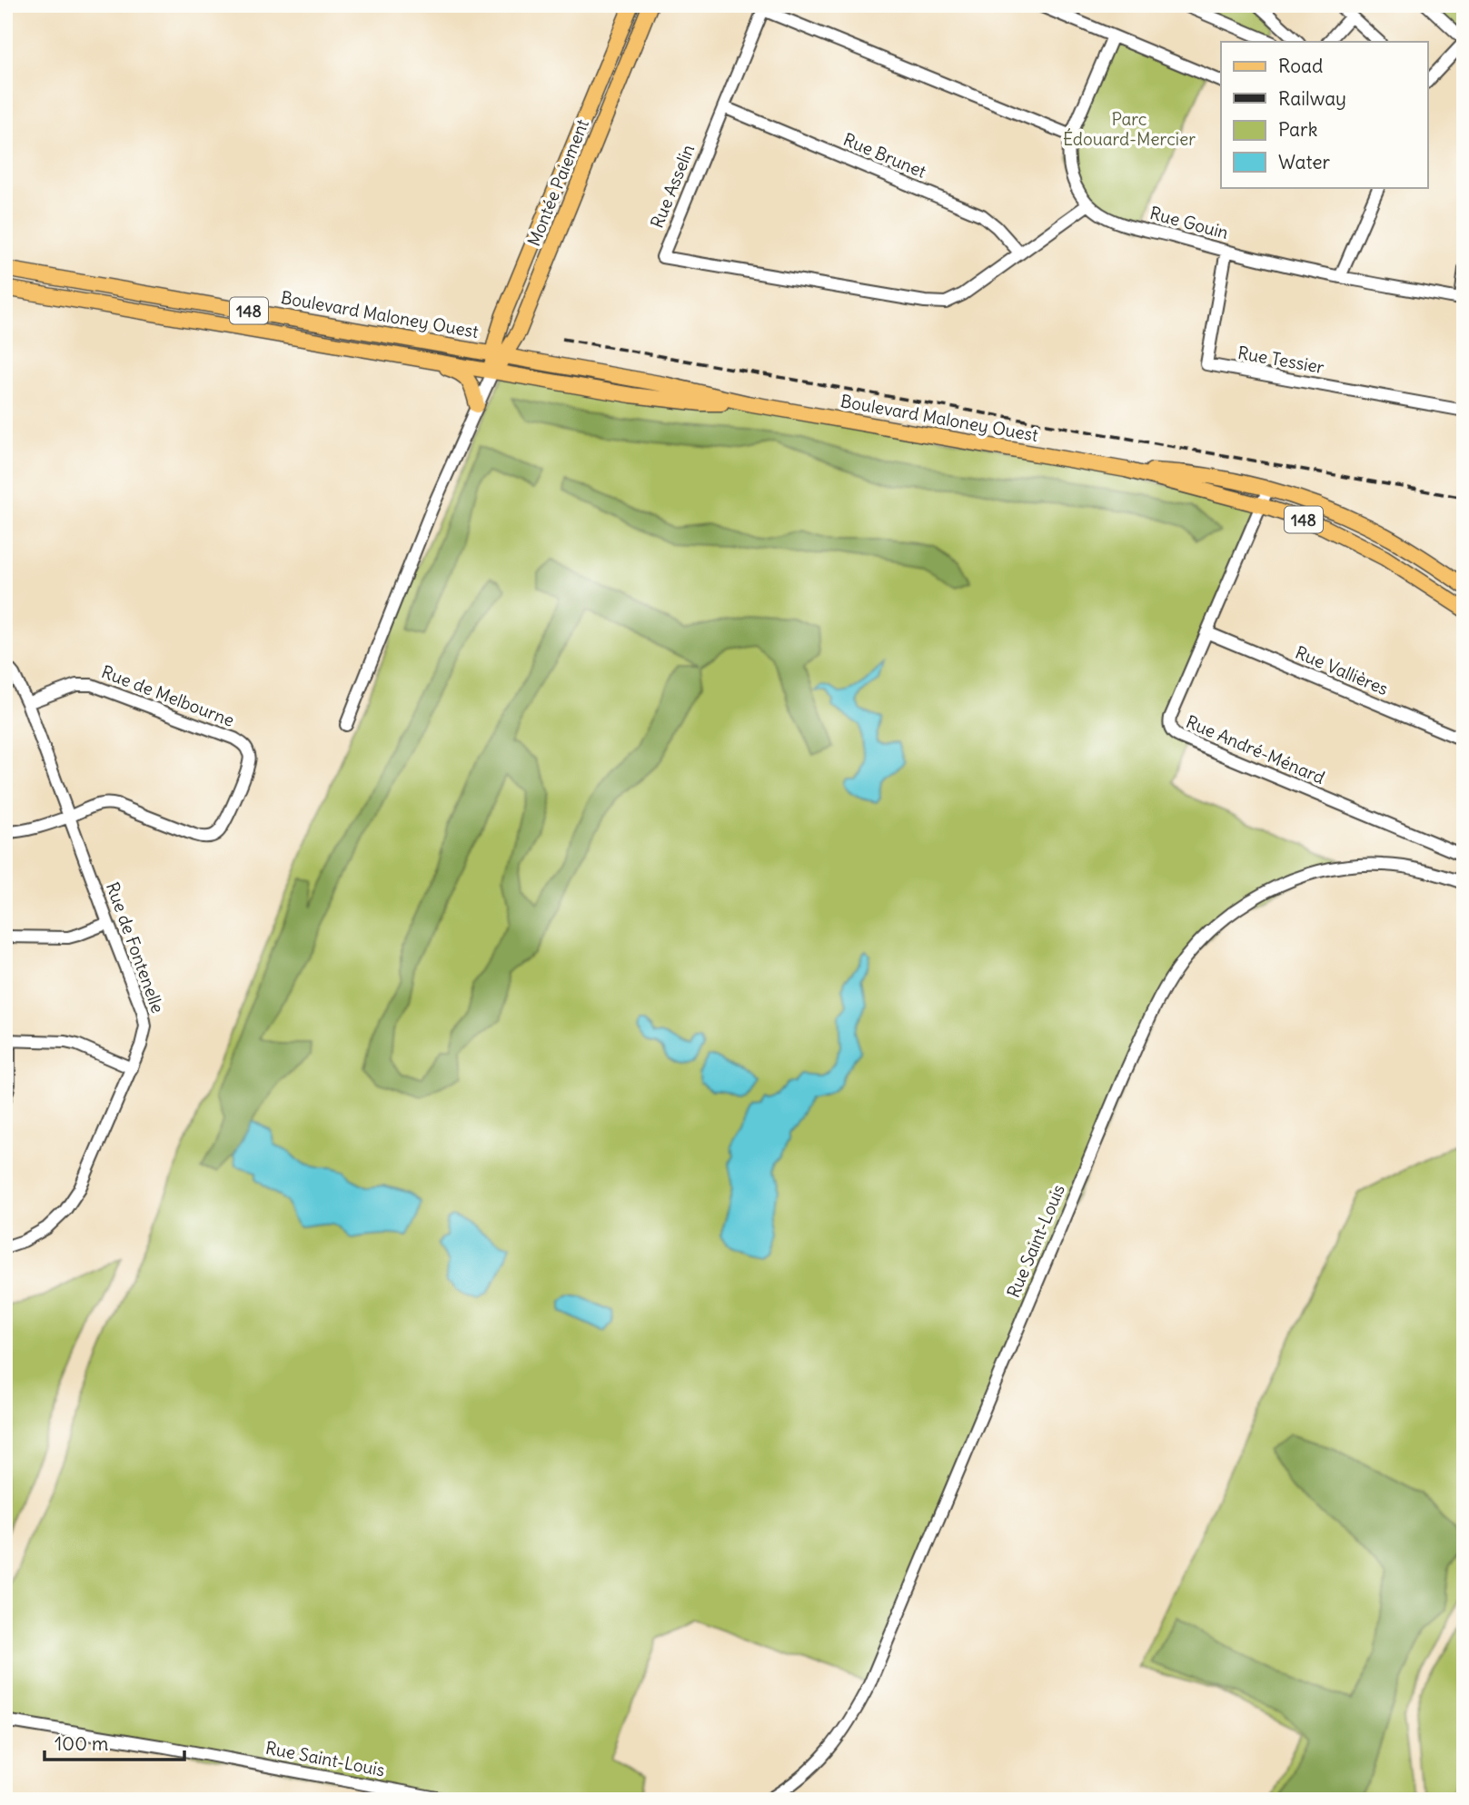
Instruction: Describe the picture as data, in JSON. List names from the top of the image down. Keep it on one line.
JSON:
{"streets":{"main road":["Montée Paiement","148","Boulevard Maloney Ouest"],"street":["Rue Brunet","Rue Asselin","Rue Gouin","Rue Tessier","Rue Vallières","Rue de Melbourne","Rue André-Ménard","Rue de Fontenelle","Rue Saint-Louis"]},"crossings":[["Rue Brunet","Rue Asselin"],["Montée Paiement","Boulevard Maloney Ouest"],["Rue Asselin","Rue Gouin"],["Rue Gouin","Rue Tessier"],["Boulevard Maloney Ouest","Rue André-Ménard"],["Rue Vallières","Rue André-Ménard"],["Rue de Melbourne","Rue de Fontenelle"]],"parks":["Parc Édouard-Mercier"],"legend":["Road","Railway","Park","Water"],"scale_bar":"100 m"}
